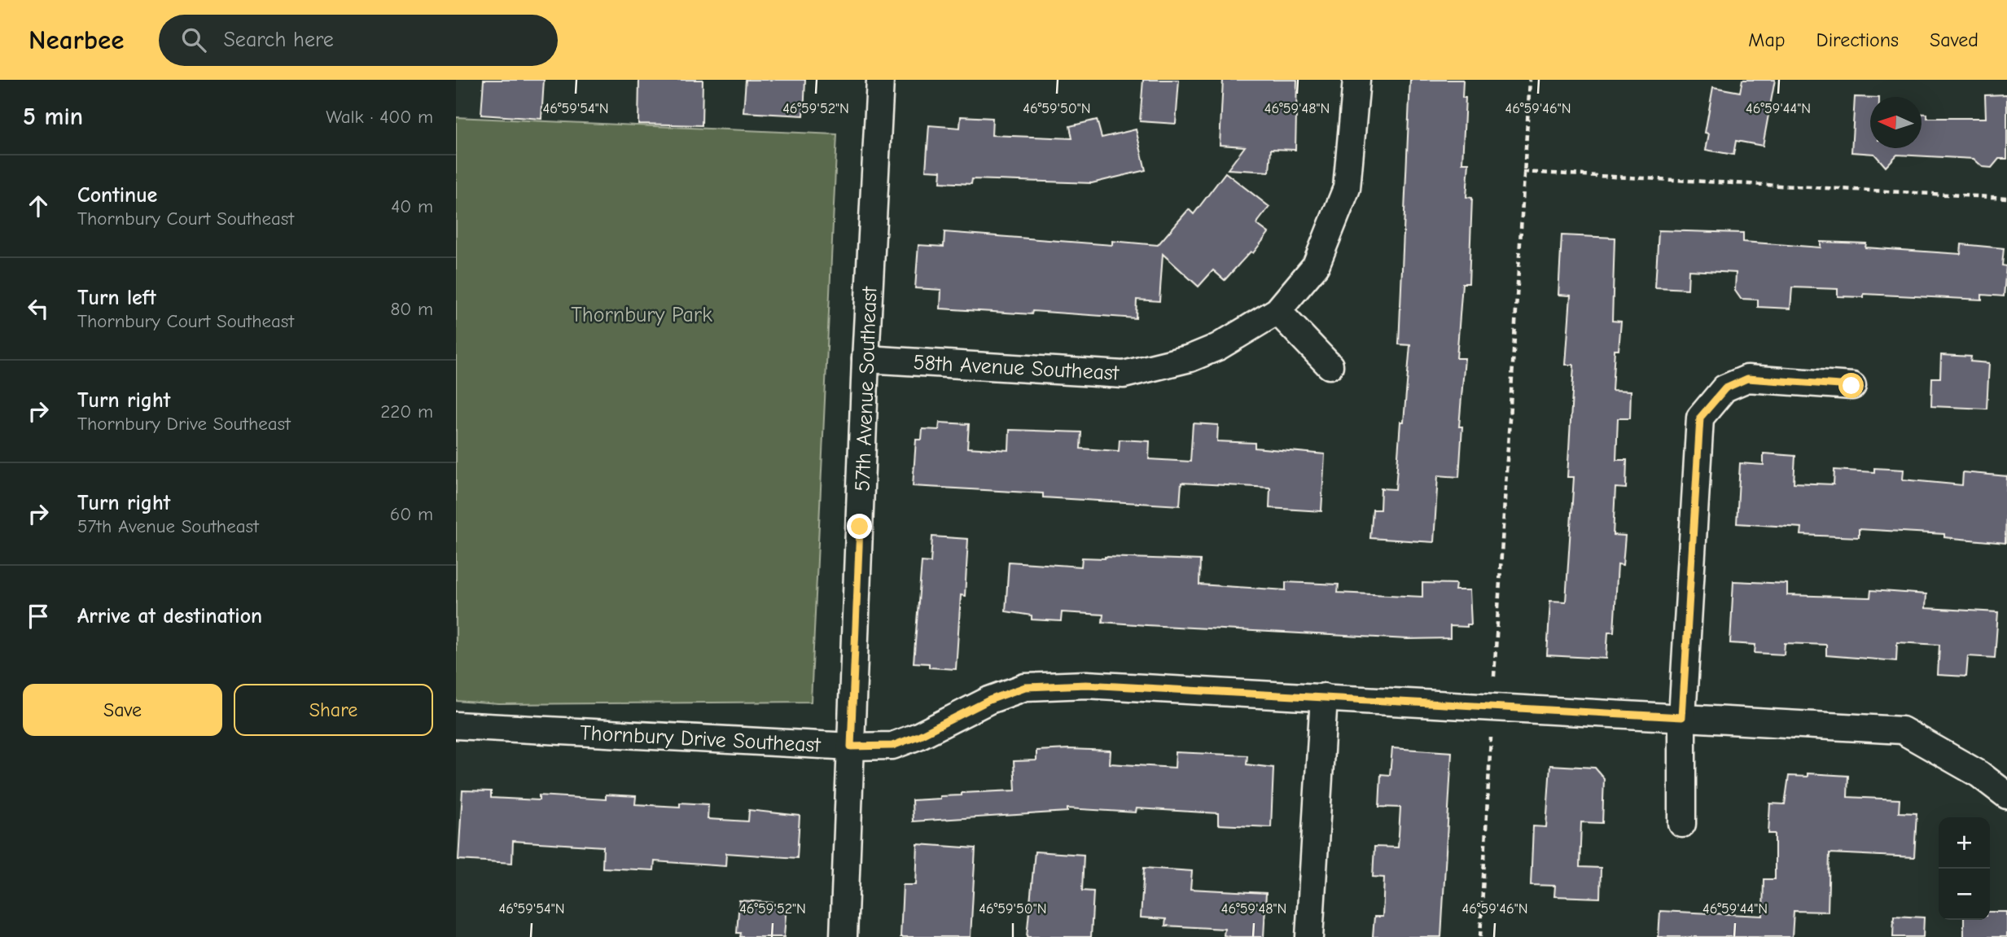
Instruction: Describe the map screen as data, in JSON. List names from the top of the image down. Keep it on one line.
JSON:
{"streets":{"street":["58th Avenue Southeast","57th Avenue Southeast","Thornbury Drive Southeast"]},"crossings":[["58th Avenue Southeast","57th Avenue Southeast"],["57th Avenue Southeast","Thornbury Drive Southeast"]],"parks":["Thornbury Park"],"north":"left","page":{"header":"Nearbee","search":"Search here","nav":["Map","Directions","Saved"],"heading":["5 min","Walk · 400 m"],"list":[["Continue","Thornbury Court Southeast","40 m"],["Turn left","Thornbury Court Southeast","80 m"],["Turn right","Thornbury Drive Southeast","220 m"],["Turn right","57th Avenue Southeast","60 m"],"Arrive at destination"],"buttons":["Save","Share"],"map_buttons":["+","−"]},"coordinates":["46°59'54\"N","46°59'52\"N","46°59'50\"N","46°59'48\"N","46°59'46\"N","46°59'44\"N"]}
